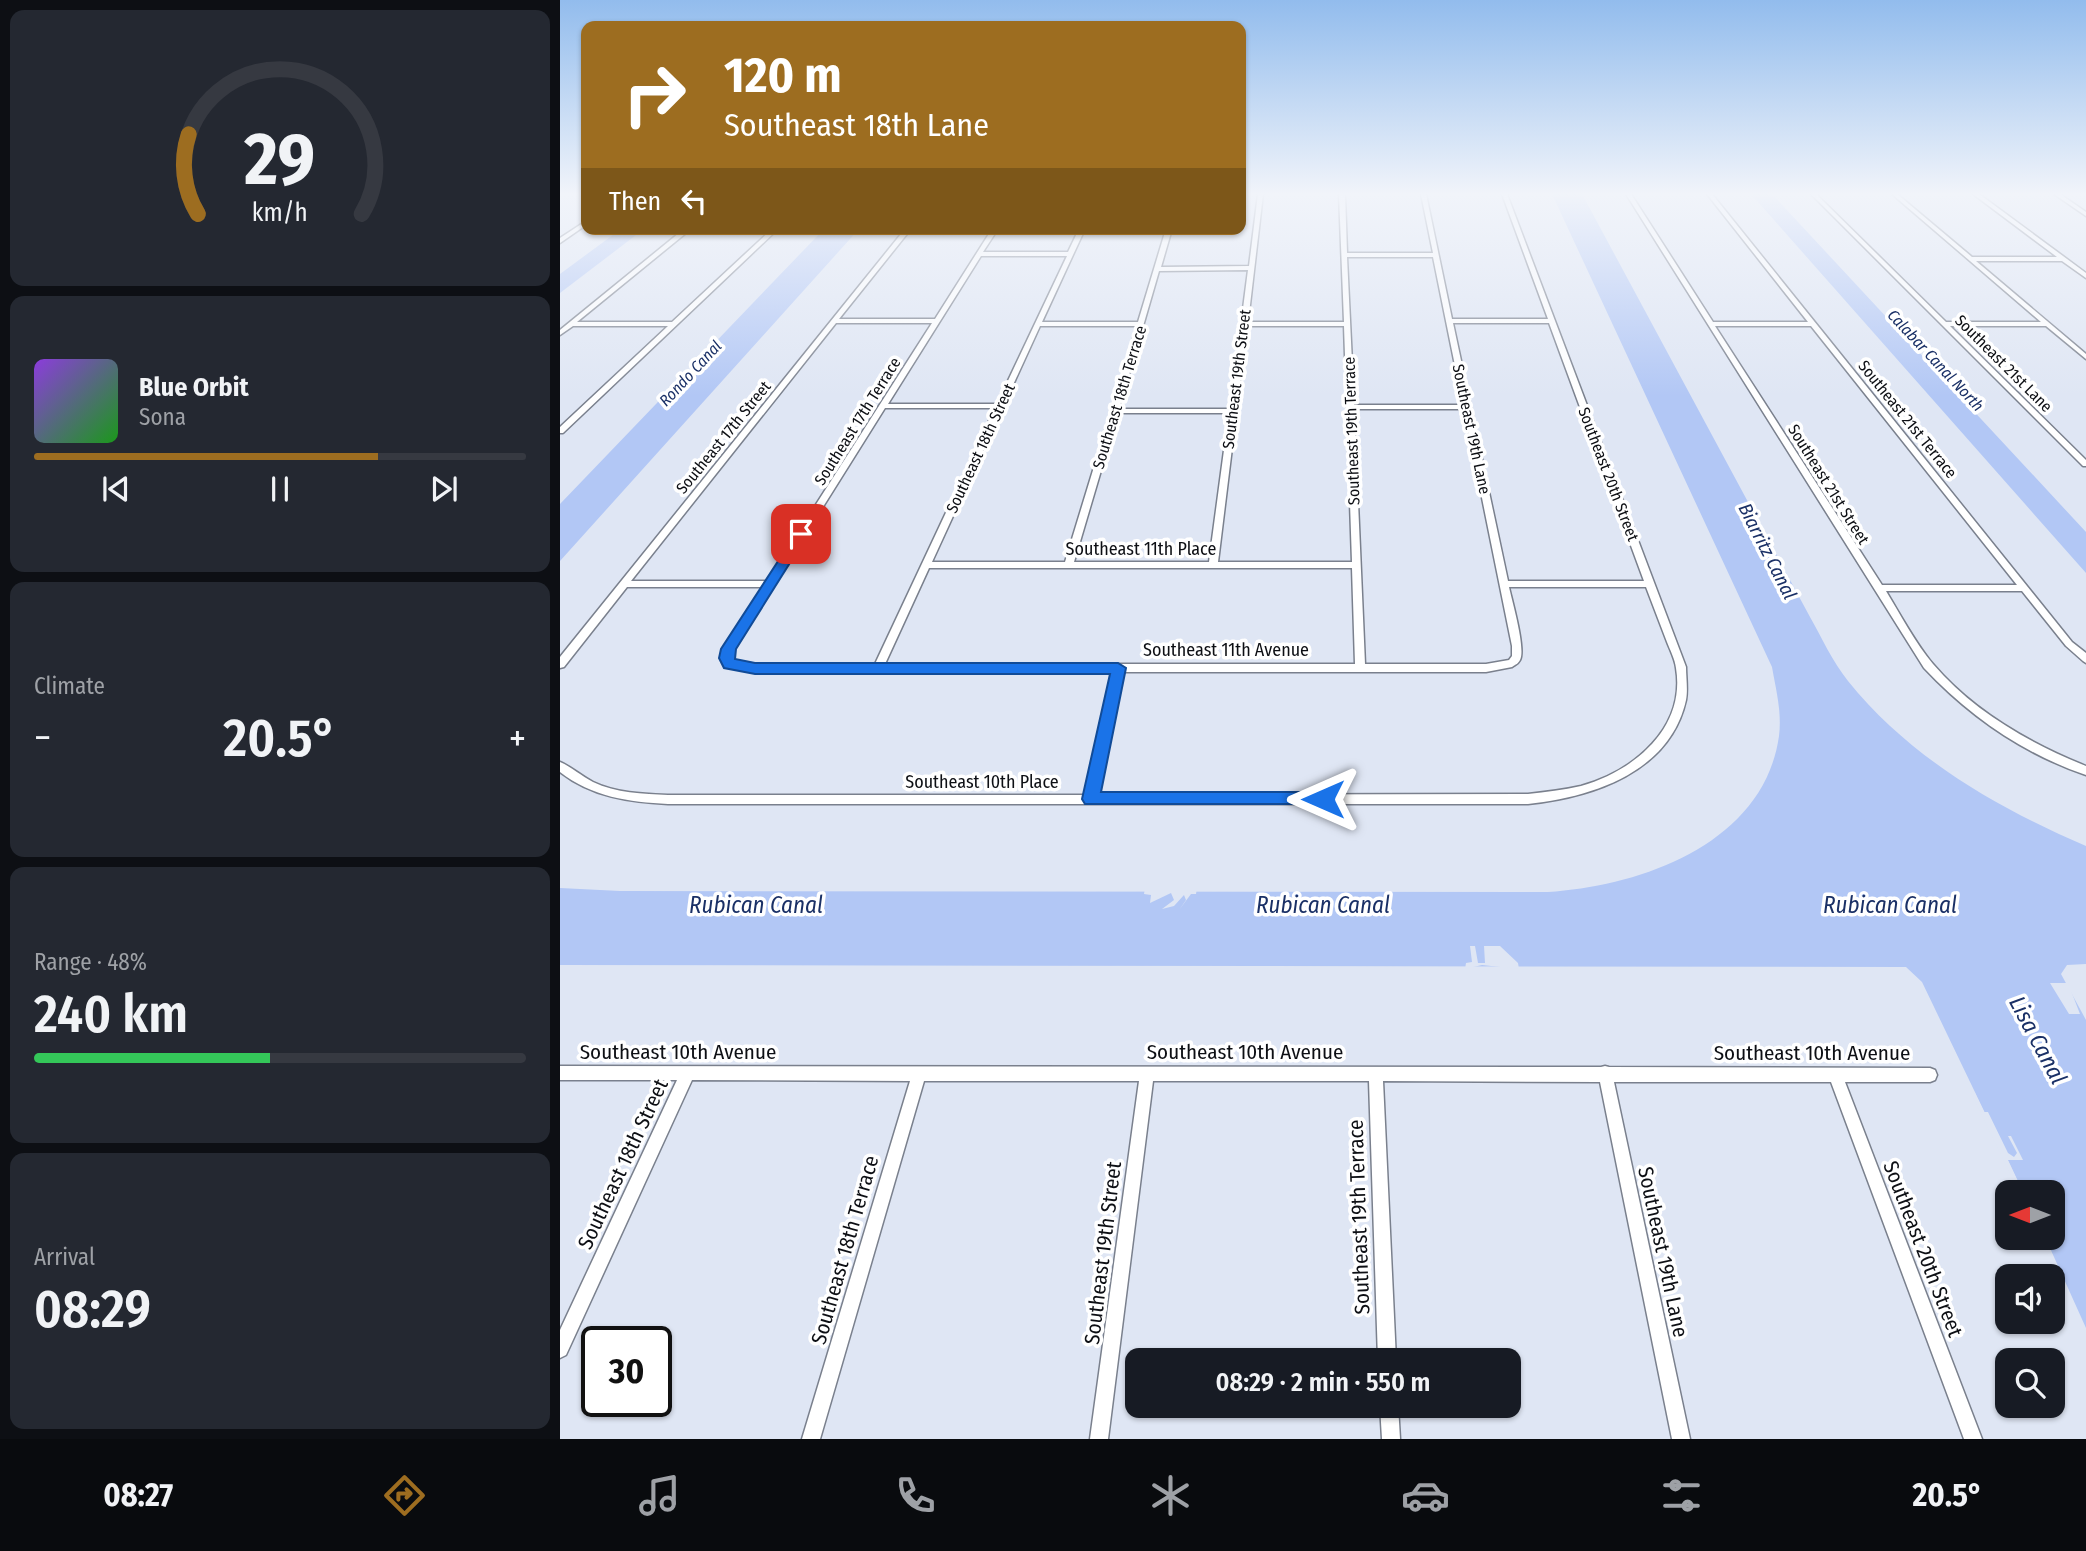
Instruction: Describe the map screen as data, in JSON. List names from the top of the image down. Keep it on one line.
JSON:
{"streets":{"street":["Southeast 21st Lane","Southeast 19th Street","Southeast 18th Terrace","Southeast 21st Terrace","Southeast 17th Terrace","Southeast 19th Lane","Southeast 19th Terrace","Southeast 17th Street","Southeast 18th Street","Southeast 20th Street","Southeast 21st Street","Southeast 11th Place","Southeast 11th Avenue","Southeast 10th Place","Southeast 10th Avenue"]},"crossings":[["Southeast 19th Street","Southeast 11th Place"],["Southeast 19th Street","Southeast 10th Avenue"],["Southeast 18th Terrace","Southeast 11th Place"],["Southeast 18th Terrace","Southeast 10th Avenue"],["Southeast 17th Terrace","Southeast 11th Avenue"],["Southeast 19th Lane","Southeast 11th Avenue"],["Southeast 19th Lane","Southeast 10th Avenue"],["Southeast 19th Terrace","Southeast 11th Place"],["Southeast 19th Terrace","Southeast 11th Avenue"],["Southeast 19th Terrace","Southeast 10th Avenue"],["Southeast 18th Street","Southeast 11th Place"],["Southeast 18th Street","Southeast 11th Avenue"],["Southeast 18th Street","Southeast 10th Avenue"],["Southeast 20th Street","Southeast 10th Place"],["Southeast 20th Street","Southeast 10th Avenue"]],"water":["Calabar Canal North","Rondo Canal","Biarritz Canal","Rubican Canal","Lisa Canal"],"north":"left","page":{"turn":["120 m","Southeast 18th Lane"],"then":"Then","song":["Blue Orbit","Sona"],"tile":["Climate",["Range · 48%","240 km"],["Arrival","08:29"]],"heat":["−","20.5°","+"],"limit":"30","trip":"08:29 · 2 min · 550 m","tabs":["08:27","20.5°"],"gauge":["29","km/h"]}}
